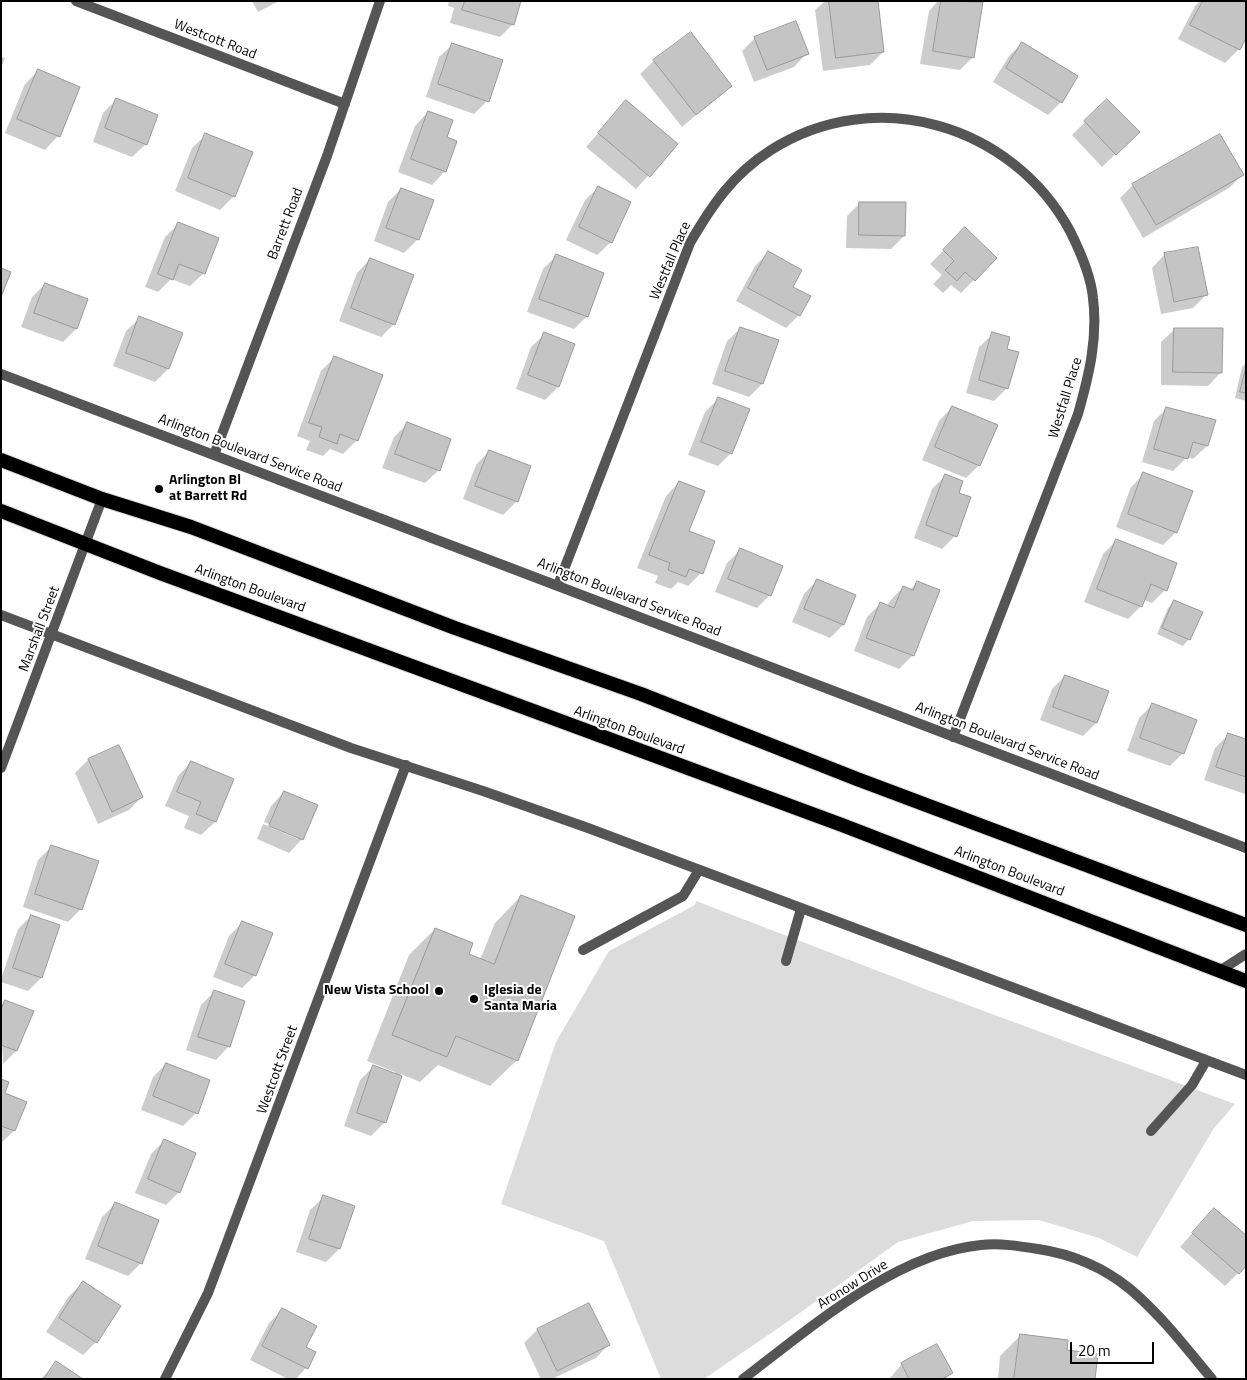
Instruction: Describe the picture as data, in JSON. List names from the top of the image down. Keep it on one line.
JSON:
{"streets":{"highway":["Arlington Boulevard"],"street":["Westcott Road","Barrett Road","Westfall Place","Arlington Boulevard Service Road","Marshall Street","Westcott Street","Aronow Drive"]},"crossings":[["Westcott Road","Barrett Road"],["Barrett Road","Arlington Boulevard Service Road"],["Westfall Place","Arlington Boulevard Service Road"],["Arlington Boulevard","Marshall Street"]],"places":["Arlington Bl at Barrett Rd","New Vista School","Iglesia de Santa Maria"],"scale_bar":"20 m"}
